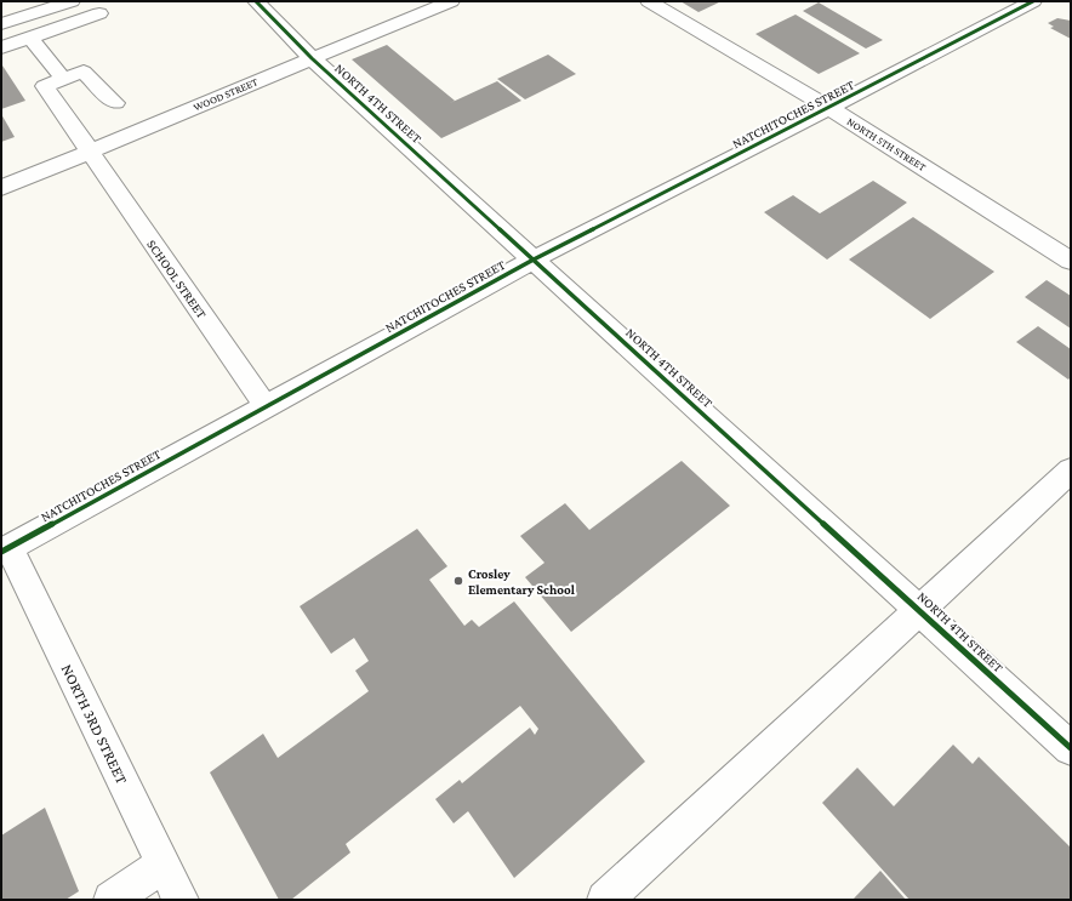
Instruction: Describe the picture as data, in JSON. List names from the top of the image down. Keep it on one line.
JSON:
{"streets":{"street":["WOOD STREET","NORTH 4TH STREET","NATCHITOCHES STREET","NORTH 5TH STREET","SCHOOL STREET","NORTH 3RD STREET"]},"crossings":[["WOOD STREET","NORTH 4TH STREET"],["WOOD STREET","SCHOOL STREET"],["NORTH 4TH STREET","NATCHITOCHES STREET"],["NATCHITOCHES STREET","NORTH 5TH STREET"],["NATCHITOCHES STREET","SCHOOL STREET"],["NATCHITOCHES STREET","NORTH 3RD STREET"]],"places":["Crosley Elementary School"]}
